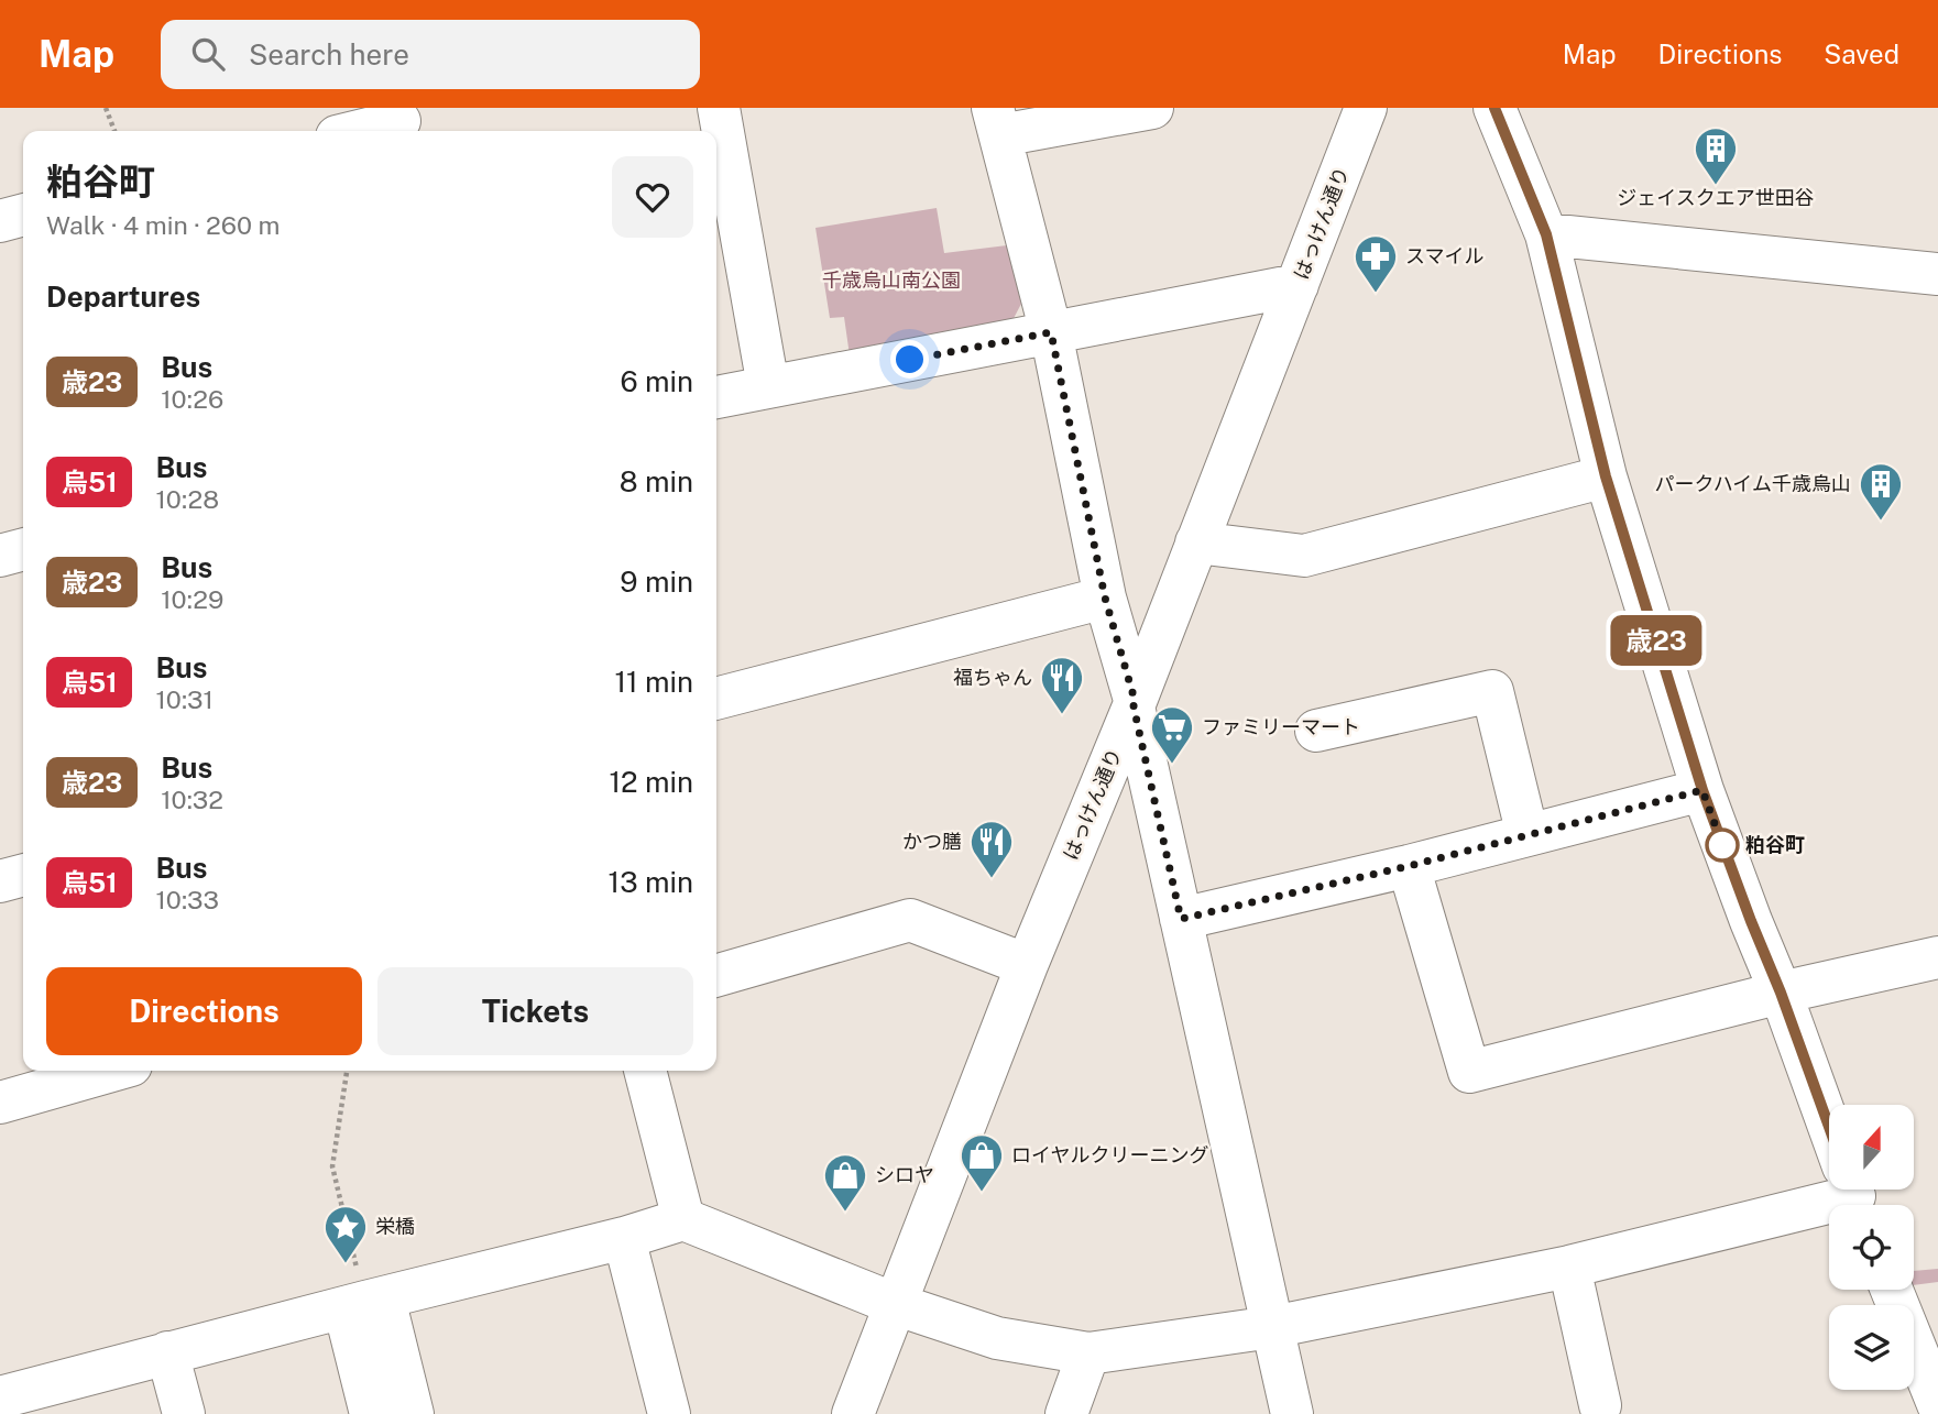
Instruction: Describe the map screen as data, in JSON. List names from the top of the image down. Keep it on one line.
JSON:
{"streets":{"street":["はっけん通り"]},"parks":["千歳烏山南公園"],"places":{"building":["ジェイスクエア世田谷","パークハイム千歳烏山"],"pharmacy":["スマイル"],"restaurant":["福ちゃん","かつ膳"],"supermarket":["ファミリーマート"],"other":["粕谷町"],"shop":["ロイヤルクリーニング","シロヤ"],"place":["栄橋"]},"lines":["bus line 歳23"],"north":"top","page":{"header":"Map","search":"Search here","nav":["Map","Directions","Saved"],"on_map":"歳23","heading":[["粕谷町","Walk · 4 min · 260 m"],"Departures"],"list":[{"mark":"歳23","name":"Bus","note":"10:26","value":"6 min"},{"mark":"烏51","name":"Bus","note":"10:28","value":"8 min"},{"mark":"歳23","name":"Bus","note":"10:29","value":"9 min"},{"mark":"烏51","name":"Bus","note":"10:31","value":"11 min"},{"mark":"歳23","name":"Bus","note":"10:32","value":"12 min"},{"mark":"烏51","name":"Bus","note":"10:33","value":"13 min"}],"buttons":["Directions","Tickets"]}}
